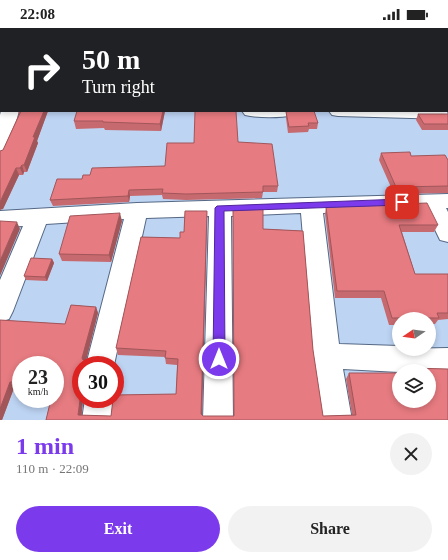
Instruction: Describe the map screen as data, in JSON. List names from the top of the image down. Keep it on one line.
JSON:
{"north":"left","page":{"status":"22:08","turn":["50 m","Turn right"],"speed":"23 km/h","limit":"30","heading":["1 min","110 m · 22:09"],"buttons":["Exit","Share"]}}
